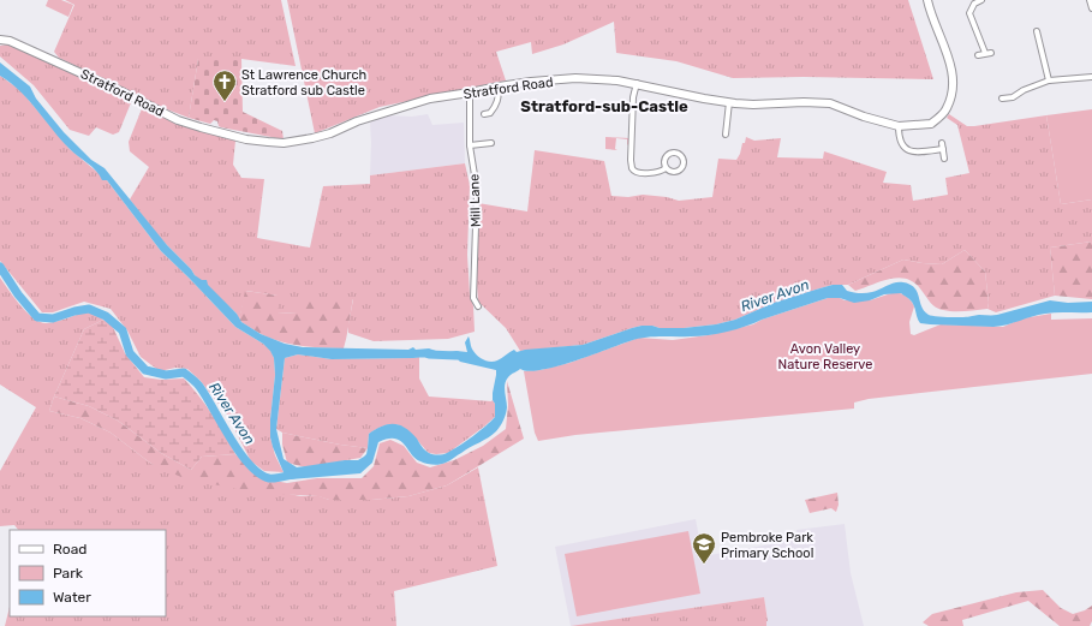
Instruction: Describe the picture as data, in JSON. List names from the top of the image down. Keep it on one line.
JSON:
{"streets":{"street":["Stratford Road","Mill Lane"]},"crossings":[["Stratford Road","Mill Lane"]],"districts":["Stratford-sub-Castle"],"water":["River Avon"],"parks":["Avon Valley Nature Reserve"],"places":{"church":["St Lawrence Church Stratford sub Castle"],"school or university":["Pembroke Park Primary School"]},"legend":["Road","Park","Water"]}
